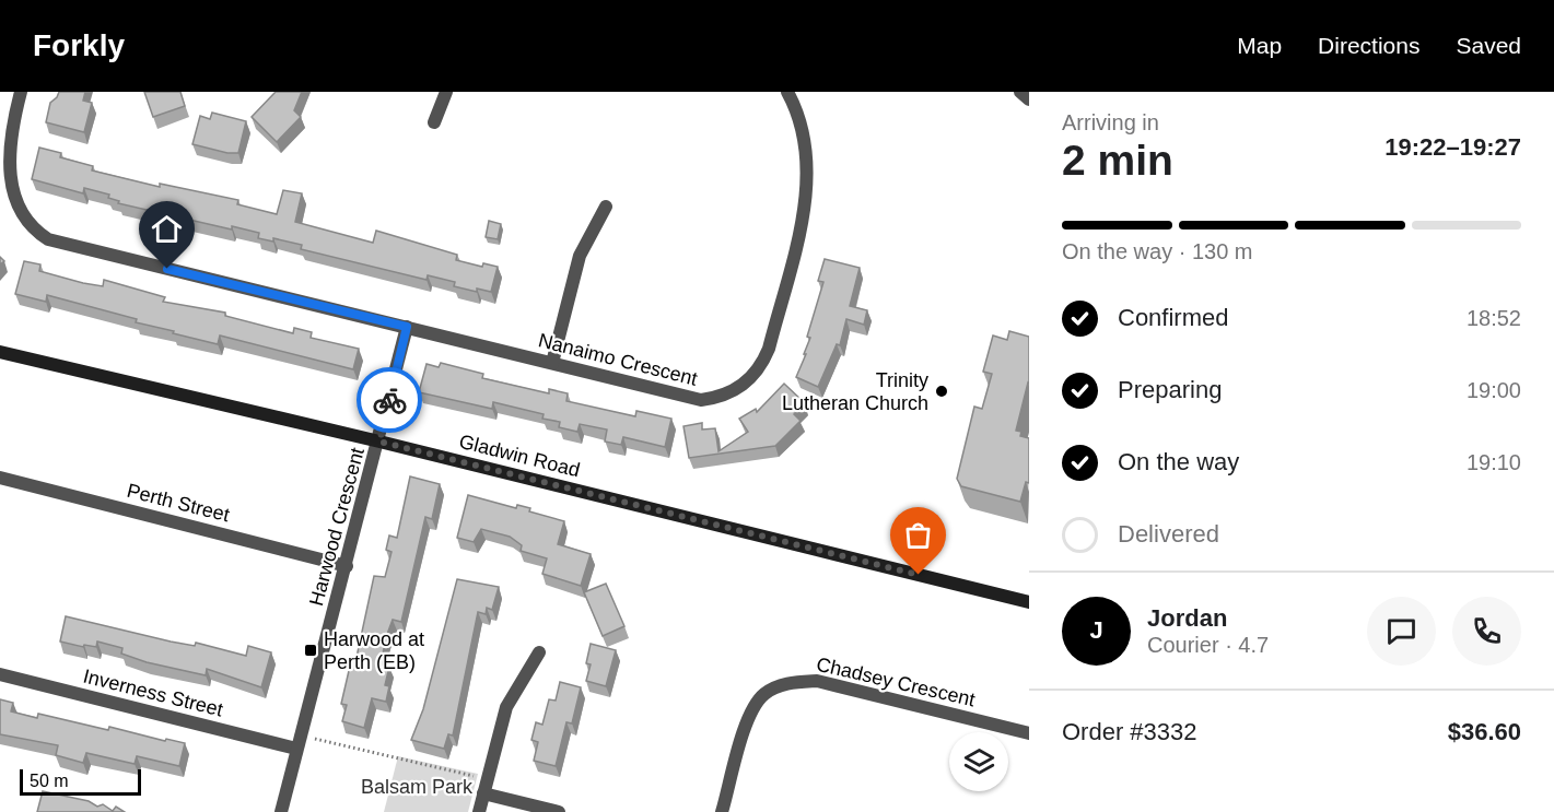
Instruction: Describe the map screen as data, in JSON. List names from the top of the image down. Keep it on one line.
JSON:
{"streets":{"main road":["Gladwin Road"],"street":["Nanaimo Crescent","Perth Street","Harwood Crescent","Chadsey Crescent","Inverness Street"]},"crossings":[["Gladwin Road","Harwood Crescent"],["Perth Street","Harwood Crescent"],["Harwood Crescent","Inverness Street"]],"parks":["Balsam Park"],"places":{"other":["Trinity Lutheran Church"],"transit":["Harwood at Perth (EB)"]},"scale_bar":"50 m","page":{"header":"Forkly","nav":["Map","Directions","Saved"],"heading":["2 min","Arriving in","19:22–19:27"],"panel":["Jordan","Courier · 4.7","Order #3332","$36.60"],"bar":"On the way · 130 m","list":[["Confirmed","18:52"],["Preparing","19:00"],["On the way","19:10"],"Delivered"],"round":"J","scale":"50 m"}}
